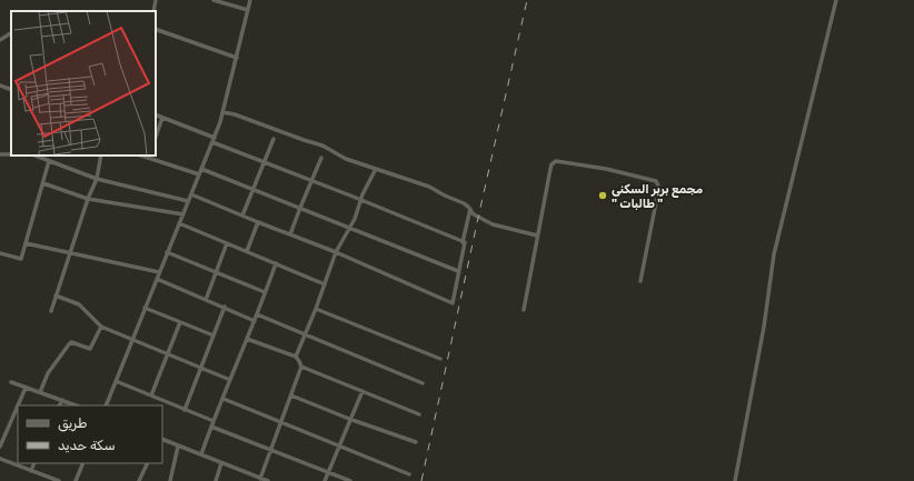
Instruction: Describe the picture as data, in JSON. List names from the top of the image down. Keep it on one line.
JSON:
{"places":["مجمع بربر السكني \" طالبات \""],"legend":["طريق","سكة حديد"]}
